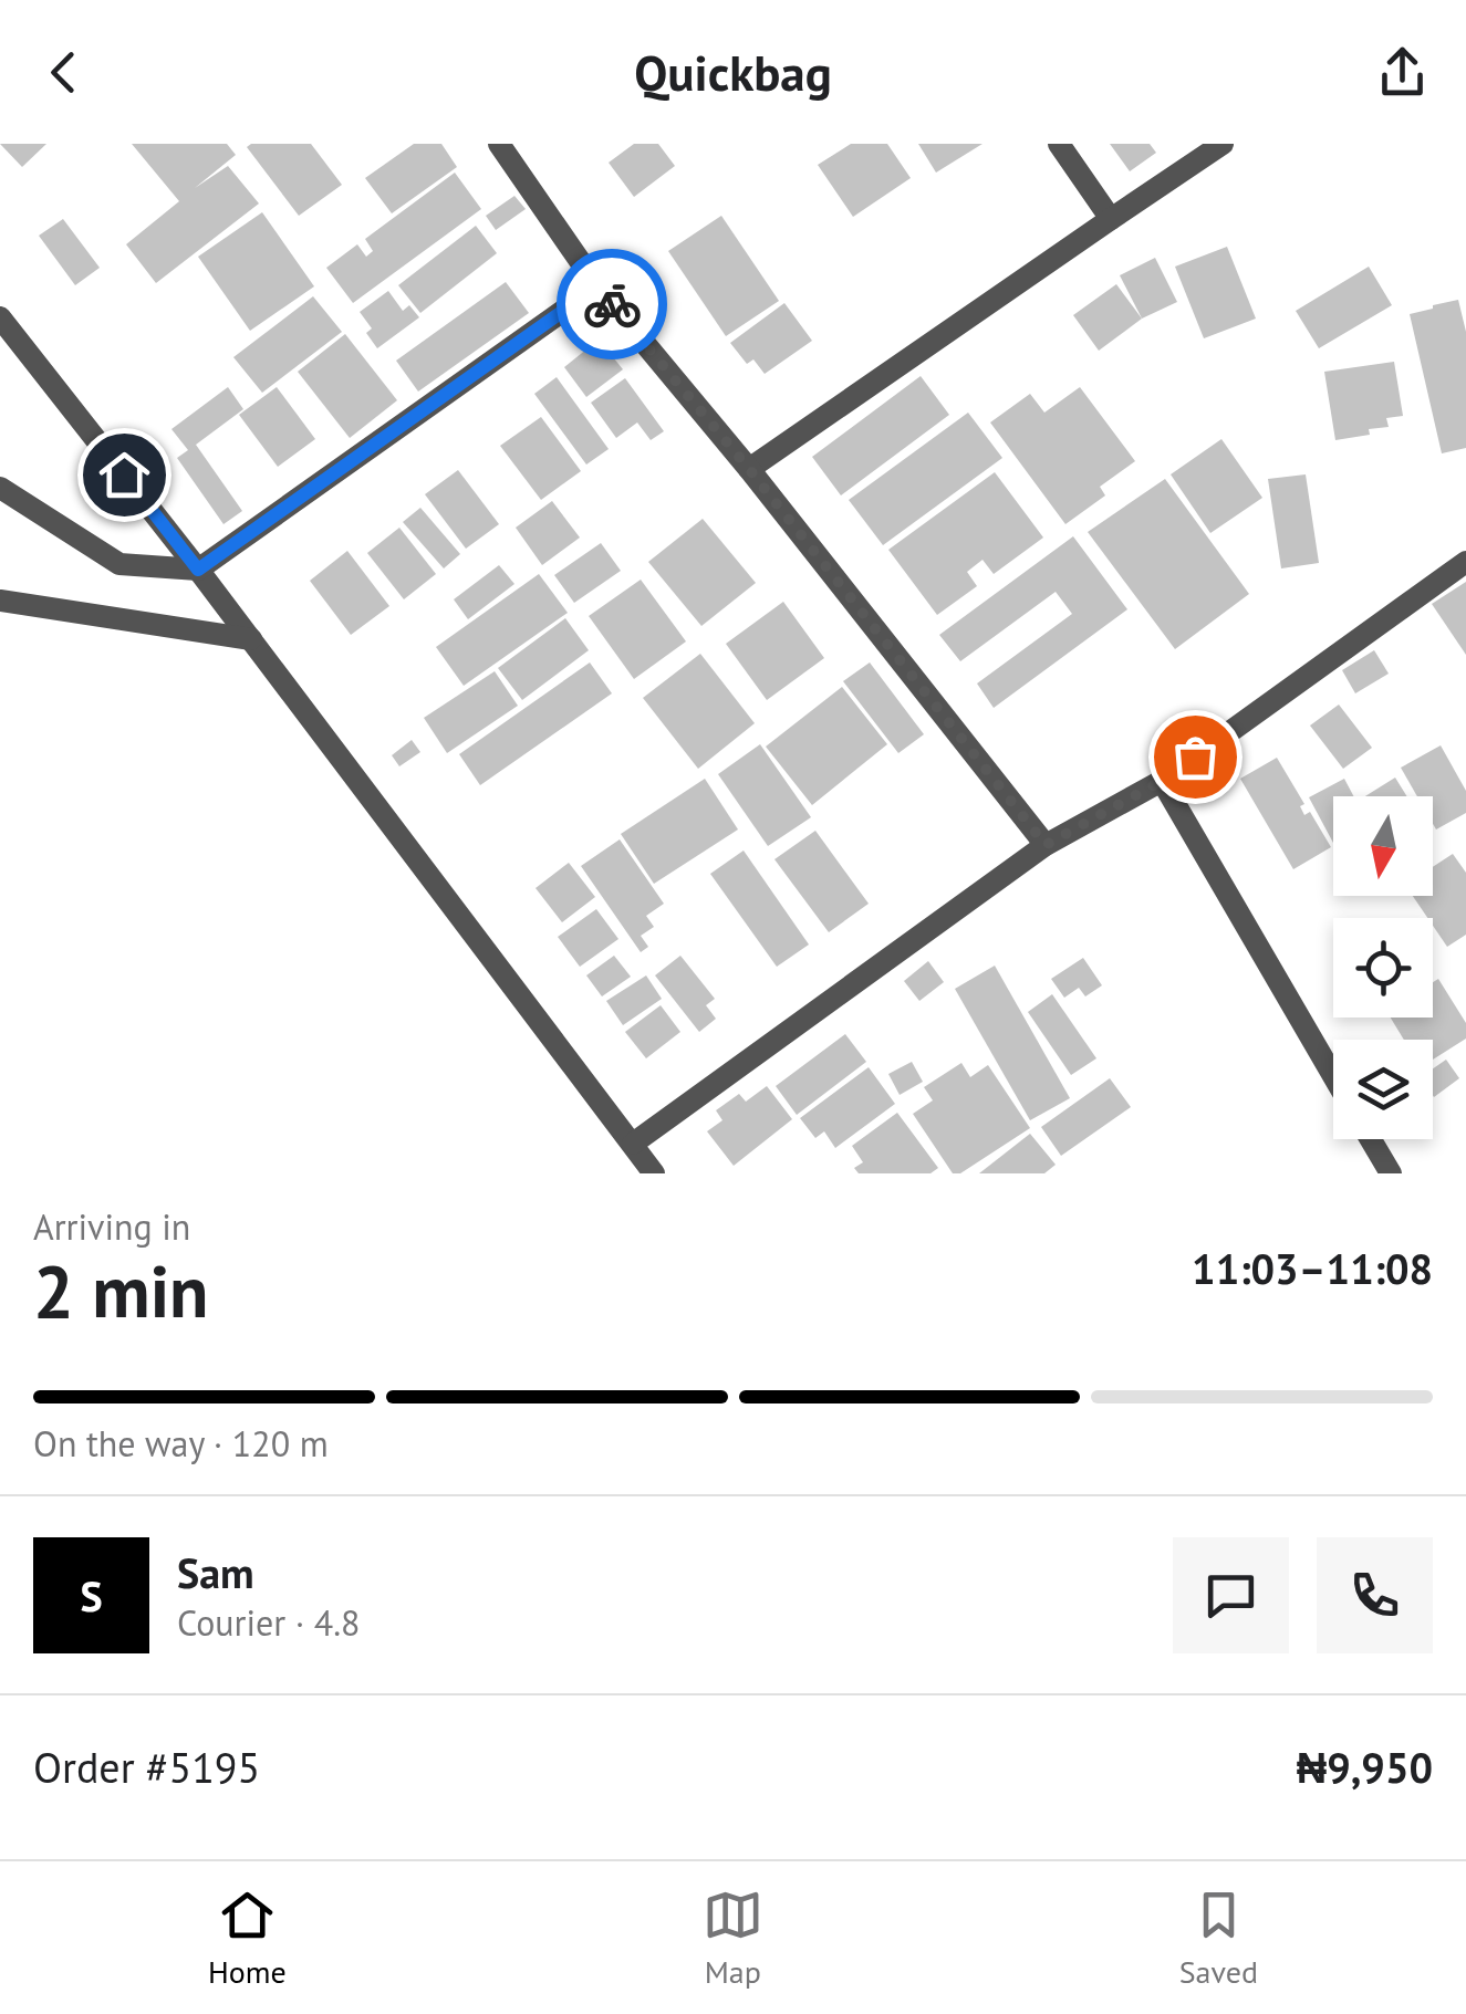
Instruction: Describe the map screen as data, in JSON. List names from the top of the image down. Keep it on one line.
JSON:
{"north":"bottom","page":{"header":"Quickbag","heading":["2 min","Arriving in","11:03–11:08"],"panel":["Sam","Courier · 4.8","Order #5195","₦9,950"],"bar":"On the way · 120 m","round":"S","tabs":["Home","Map","Saved"]}}
